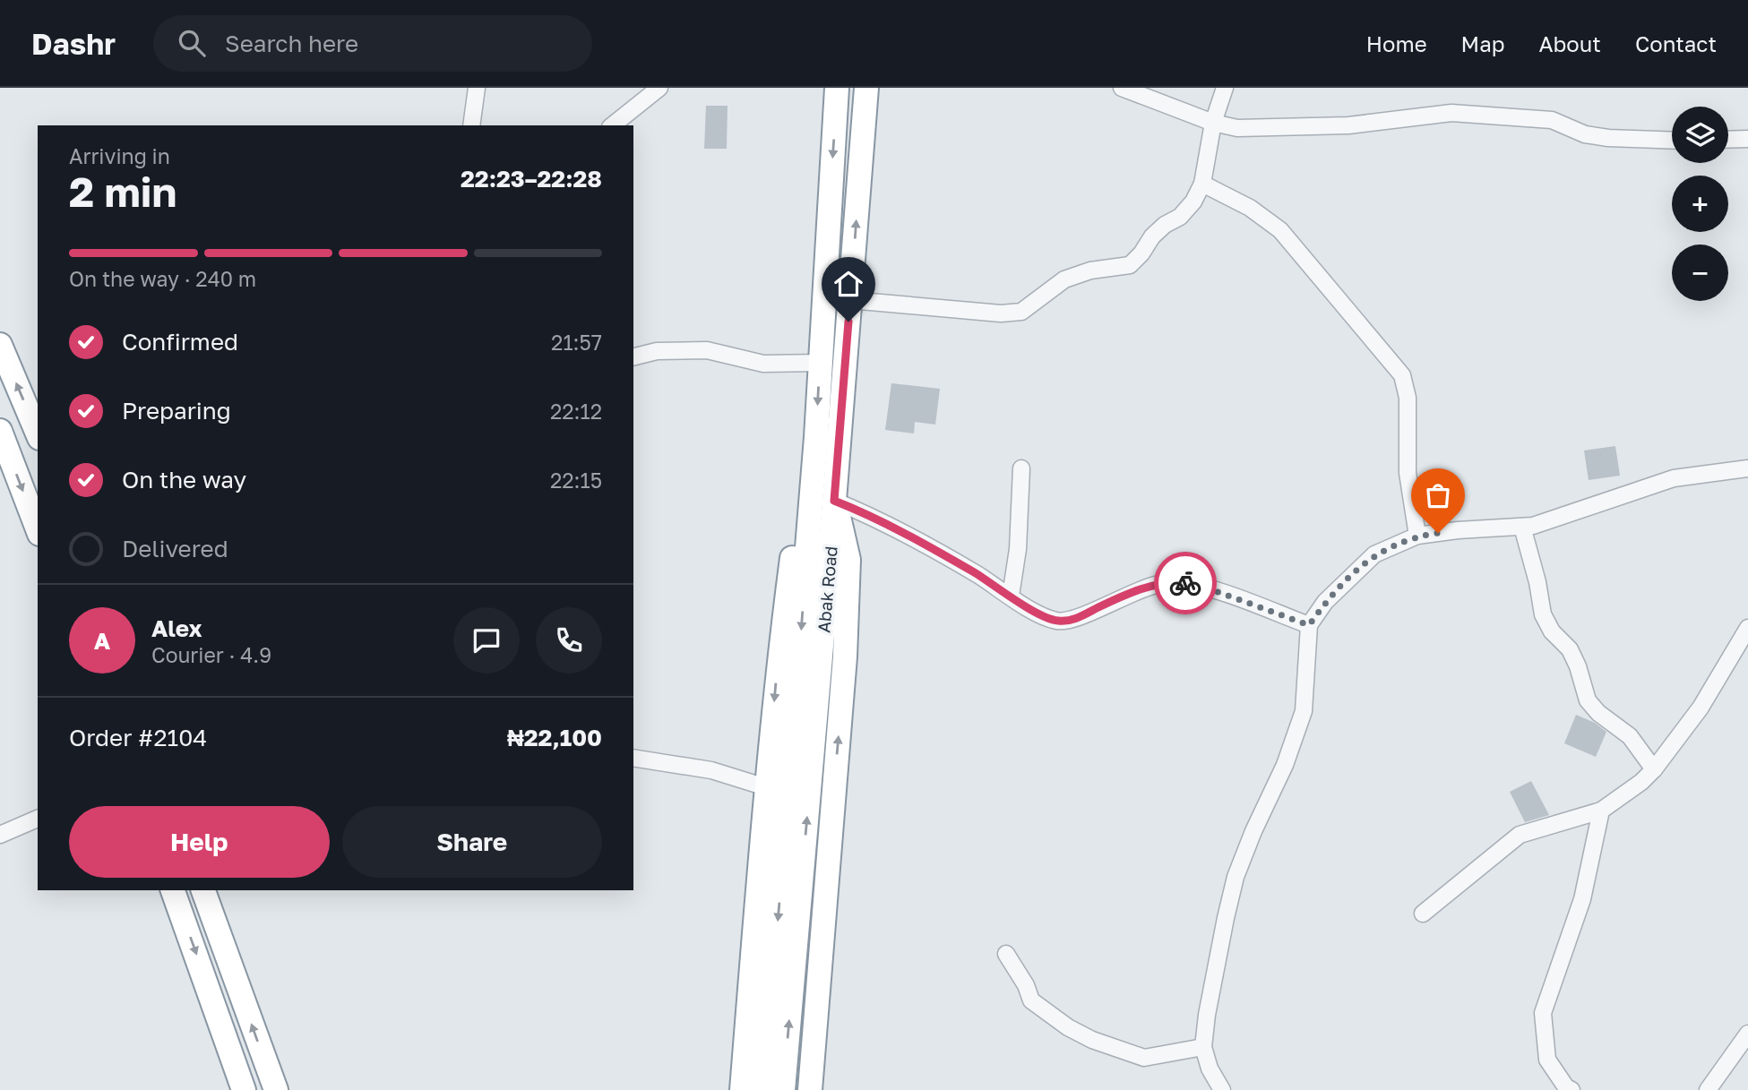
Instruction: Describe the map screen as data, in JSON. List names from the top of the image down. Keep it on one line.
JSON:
{"streets":{"highway":["Abak Road"]},"page":{"header":"Dashr","search":"Search here","nav":["Home","Map","About","Contact"],"map_buttons":["+","−"],"heading":["2 min","Arriving in","22:23–22:28"],"panel":["Alex","Courier · 4.9","Order #2104","₦22,100"],"bar":"On the way · 240 m","list":[["Confirmed","21:57"],["Preparing","22:12"],["On the way","22:15"],"Delivered"],"round":"A","buttons":["Help","Share"]}}
